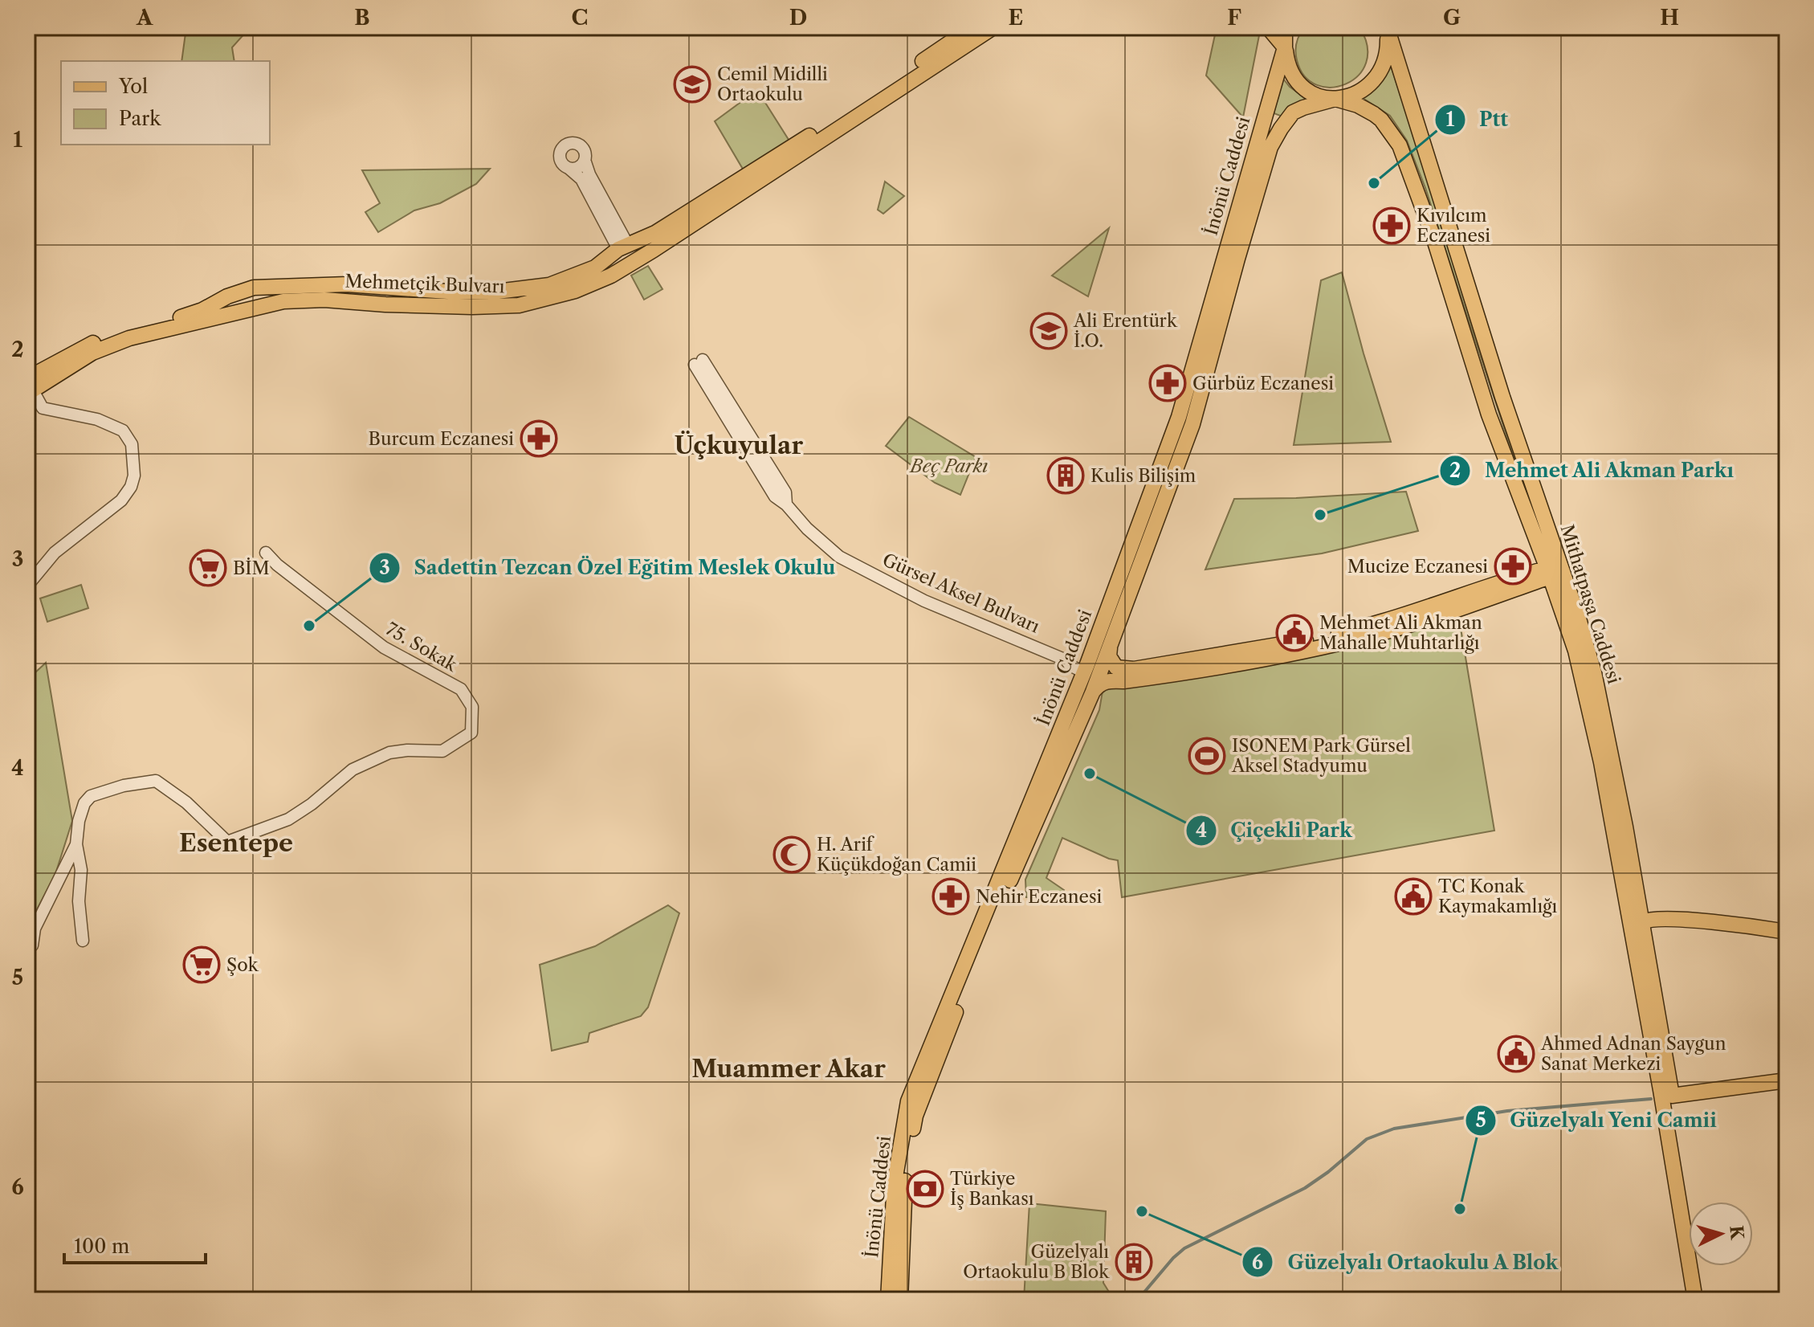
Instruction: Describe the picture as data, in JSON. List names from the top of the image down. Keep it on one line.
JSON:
{"streets":{"main road":["İnönü Caddesi","Mehmetçik Bulvarı","Mithatpaşa Caddesi"],"street":["Gürsel Aksel Bulvarı","75. Sokak"]},"crossings":[["İnönü Caddesi","Gürsel Aksel Bulvarı"],["İnönü Caddesi","Mithatpaşa Caddesi"]],"districts":["Üçkuyular","Esentepe","Muammer Akar"],"parks":["Beç Parkı"],"places":{"school or university":["Cemil Midilli Ortaokulu","Ali Erentürk İ.O."],"other":["Ptt","Mehmet Ali Akman Parkı","Sadettin Tezcan Özel Eğitim Meslek Okulu","Çiçekli Park","Güzelyalı Yeni Camii","Güzelyalı Ortaokulu A Blok"],"pharmacy":["Kıvılcım Eczanesi","Gürbüz Eczanesi","Burcum Eczanesi","Mucize Eczanesi","Nehir Eczanesi"],"building":["Kulis Bilişim","Güzelyalı Ortaokulu B Blok"],"supermarket":["BİM","Şok"],"public building":["Mehmet Ali Akman Mahalle Muhtarlığı","TC Konak Kaymakamlığı","Ahmed Adnan Saygun Sanat Merkezi"],"sports":["ISONEM Park Gürsel Aksel Stadyumu"],"mosque":["H. Arif Küçükdoğan Camii"],"bank":["Türkiye İş Bankası"]},"legend":["Yol","Park"],"scale_bar":"100 m","north":"right","grid":{"columns":["A","B","C","D","E","F","G","H"],"rows":["1","2","3","4","5","6"]}}
